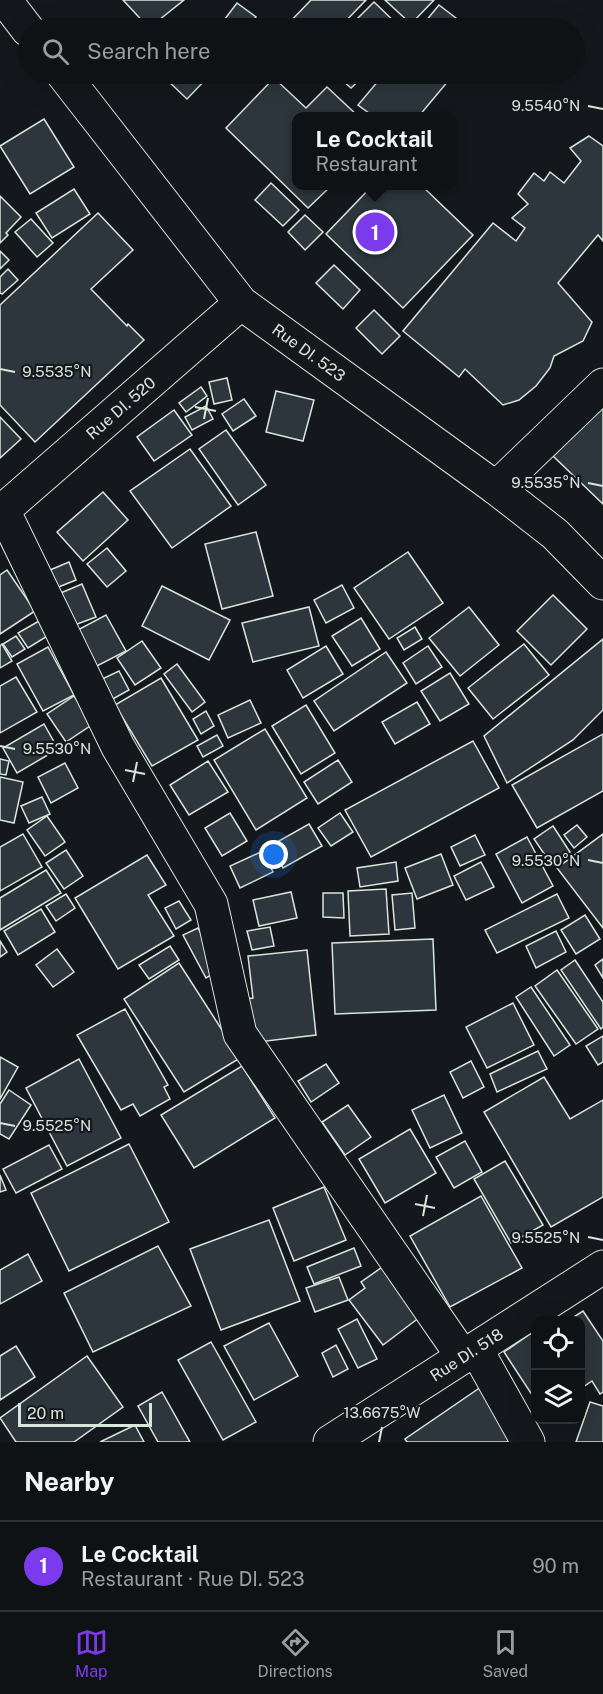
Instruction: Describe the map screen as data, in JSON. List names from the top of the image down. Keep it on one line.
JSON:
{"streets":{"street":["Rue DI. 523","Rue DI. 520","Rue DI. 518"]},"crossings":[["Rue DI. 523","Rue DI. 520"]],"scale_bar":"20 m","page":{"search":"Search here","popup":["Le Cocktail","Restaurant"],"pins":"1","scale":"20 m","heading":"Nearby","list":[{"mark":"1","name":"Le Cocktail","note":"Restaurant · Rue DI. 523","value":"90 m"}],"nav":["Map","Directions","Saved"]},"coordinates":["9.5540°N","9.5535°N","9.5530°N","9.5525°N","13.6675°W"]}
